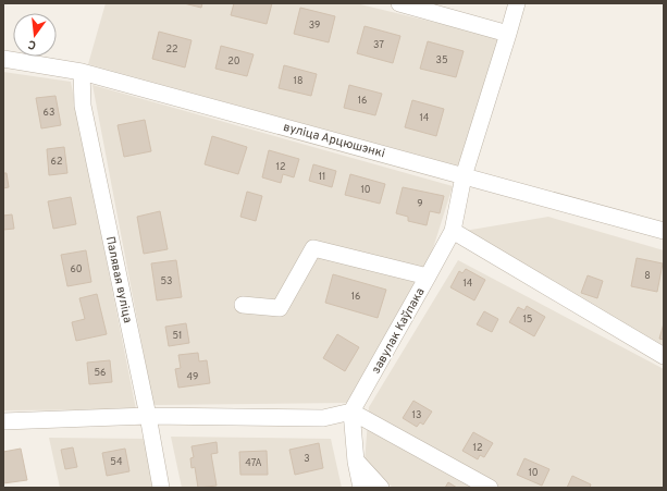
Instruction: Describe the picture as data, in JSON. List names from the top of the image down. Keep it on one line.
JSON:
{"streets":{"street":["вуліца Арцюшэнкі","Палявая вуліца","завулак Каўпака"]},"crossings":[["вуліца Арцюшэнкі","Палявая вуліца"],["вуліца Арцюшэнкі","завулак Каўпака"]],"house_numbers":["39","37","22","35","20","18","16","63","14","62","12","11","10","9","60","8","53","14","16","15","51","56","49","13","12","3","54","47А","10"],"north":"bottom"}
